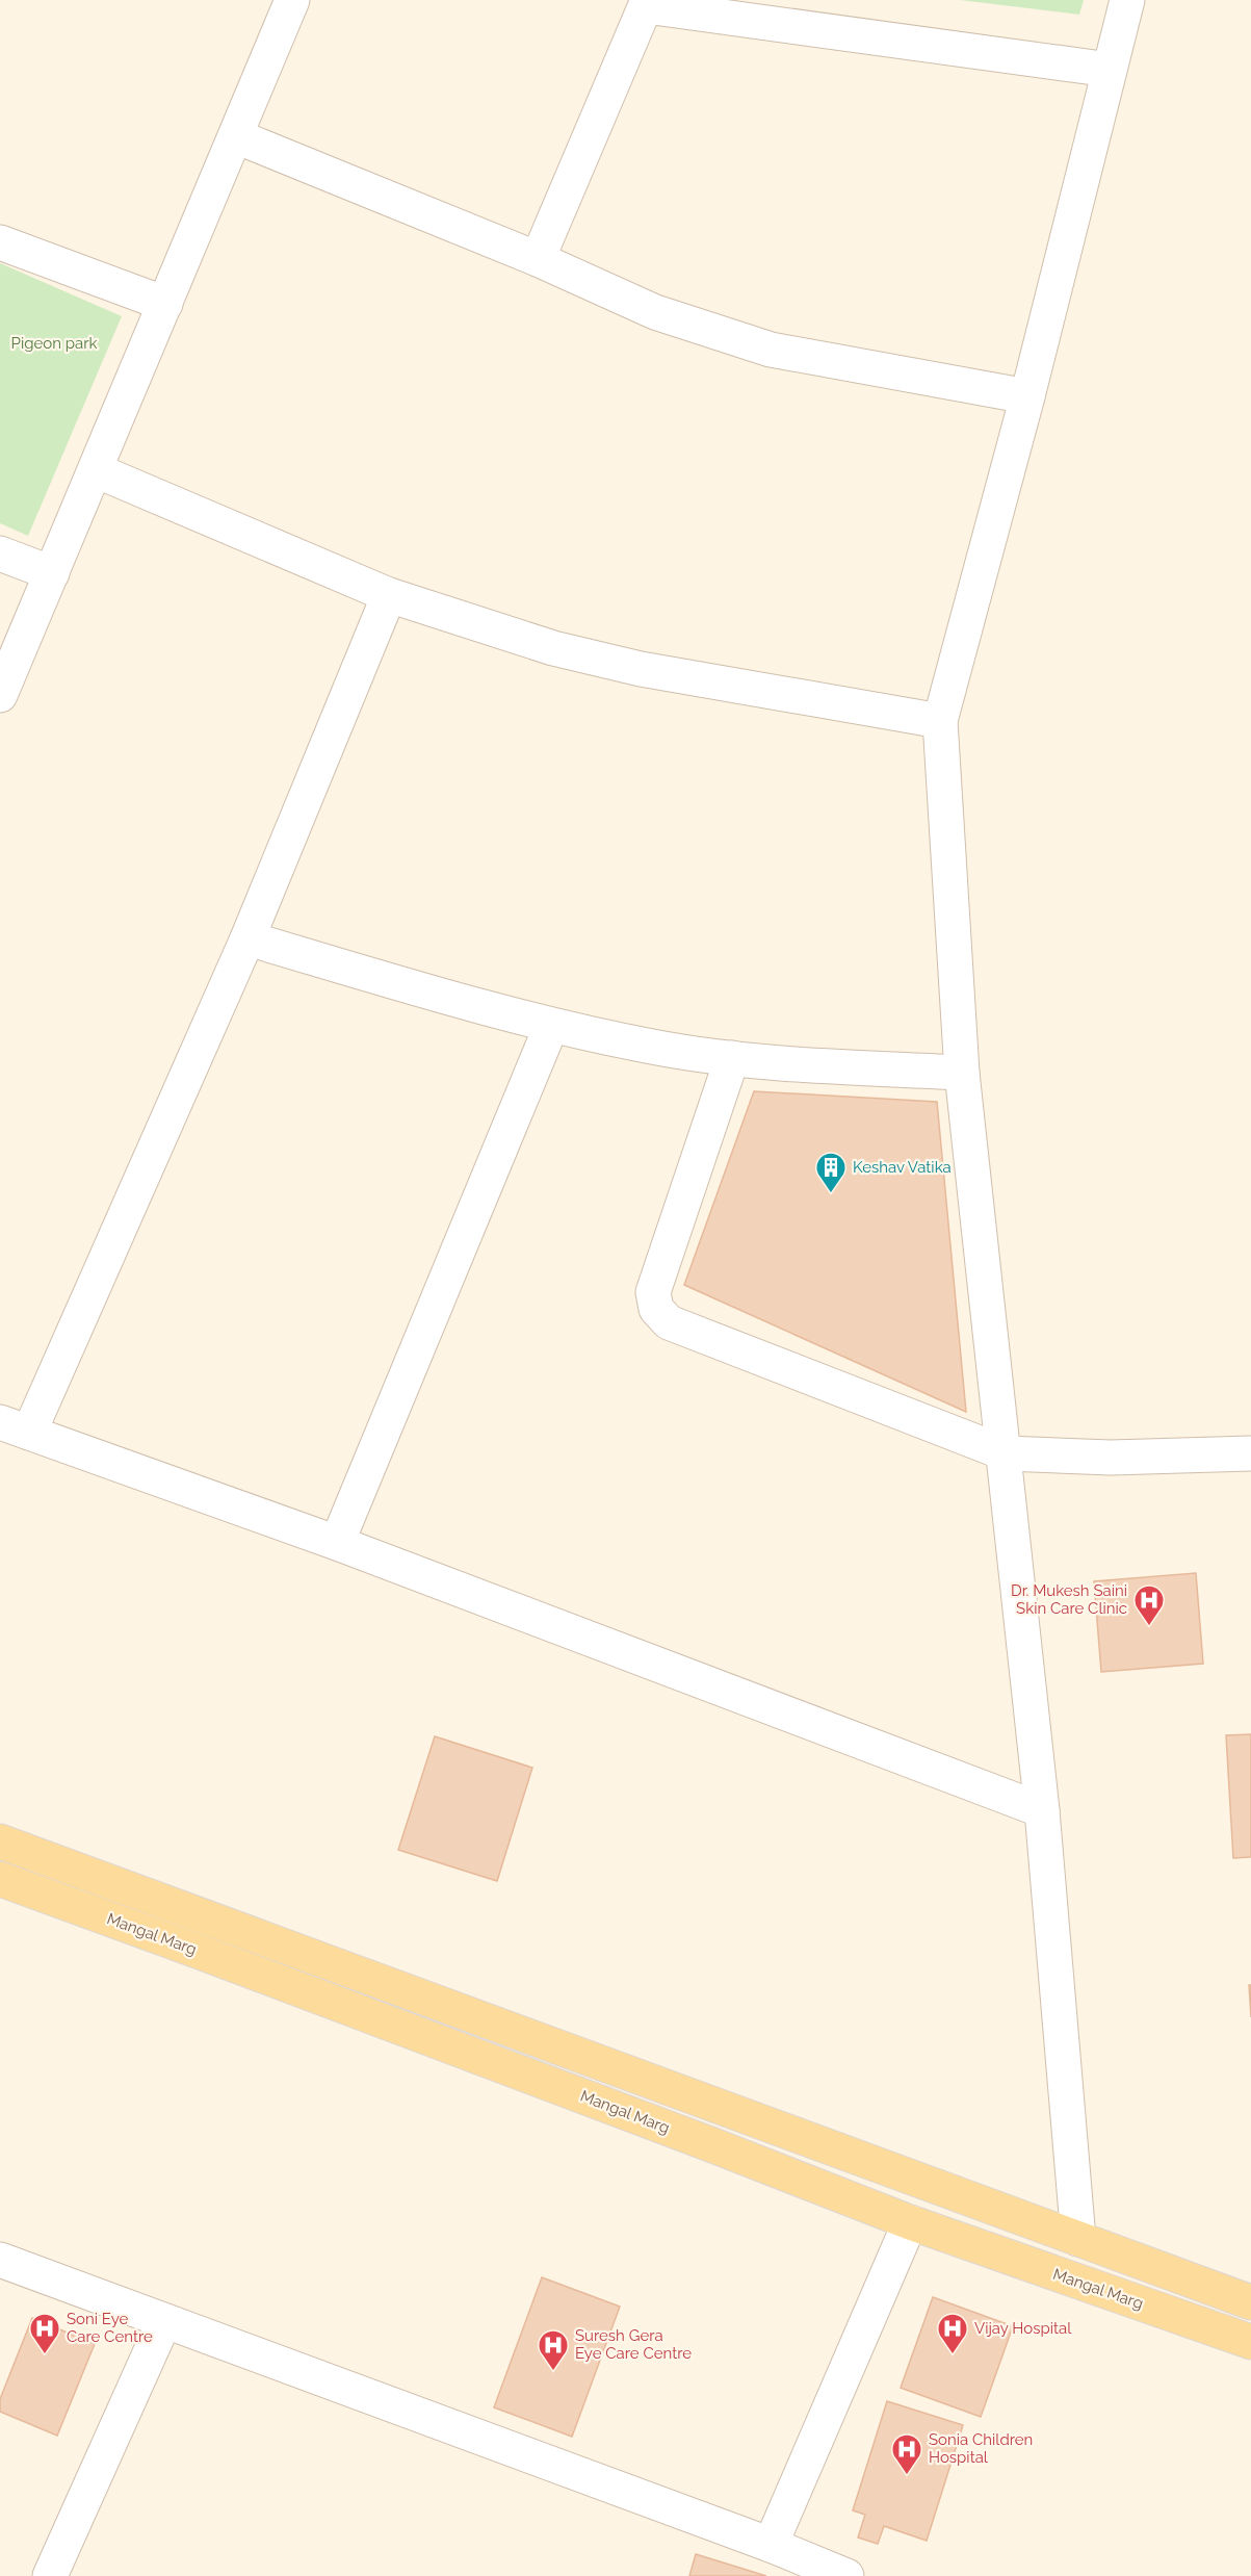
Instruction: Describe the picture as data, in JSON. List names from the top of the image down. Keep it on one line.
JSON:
{"streets":{"main road":["Mangal Marg"]},"parks":["Pigeon park"],"places":{"building":["Keshav Vatika"],"hospital":["Dr. Mukesh Saini Skin Care Clinic","Soni Eye Care Centre","Vijay Hospital","Suresh Gera Eye Care Centre","Sonia Children Hospital"]}}
